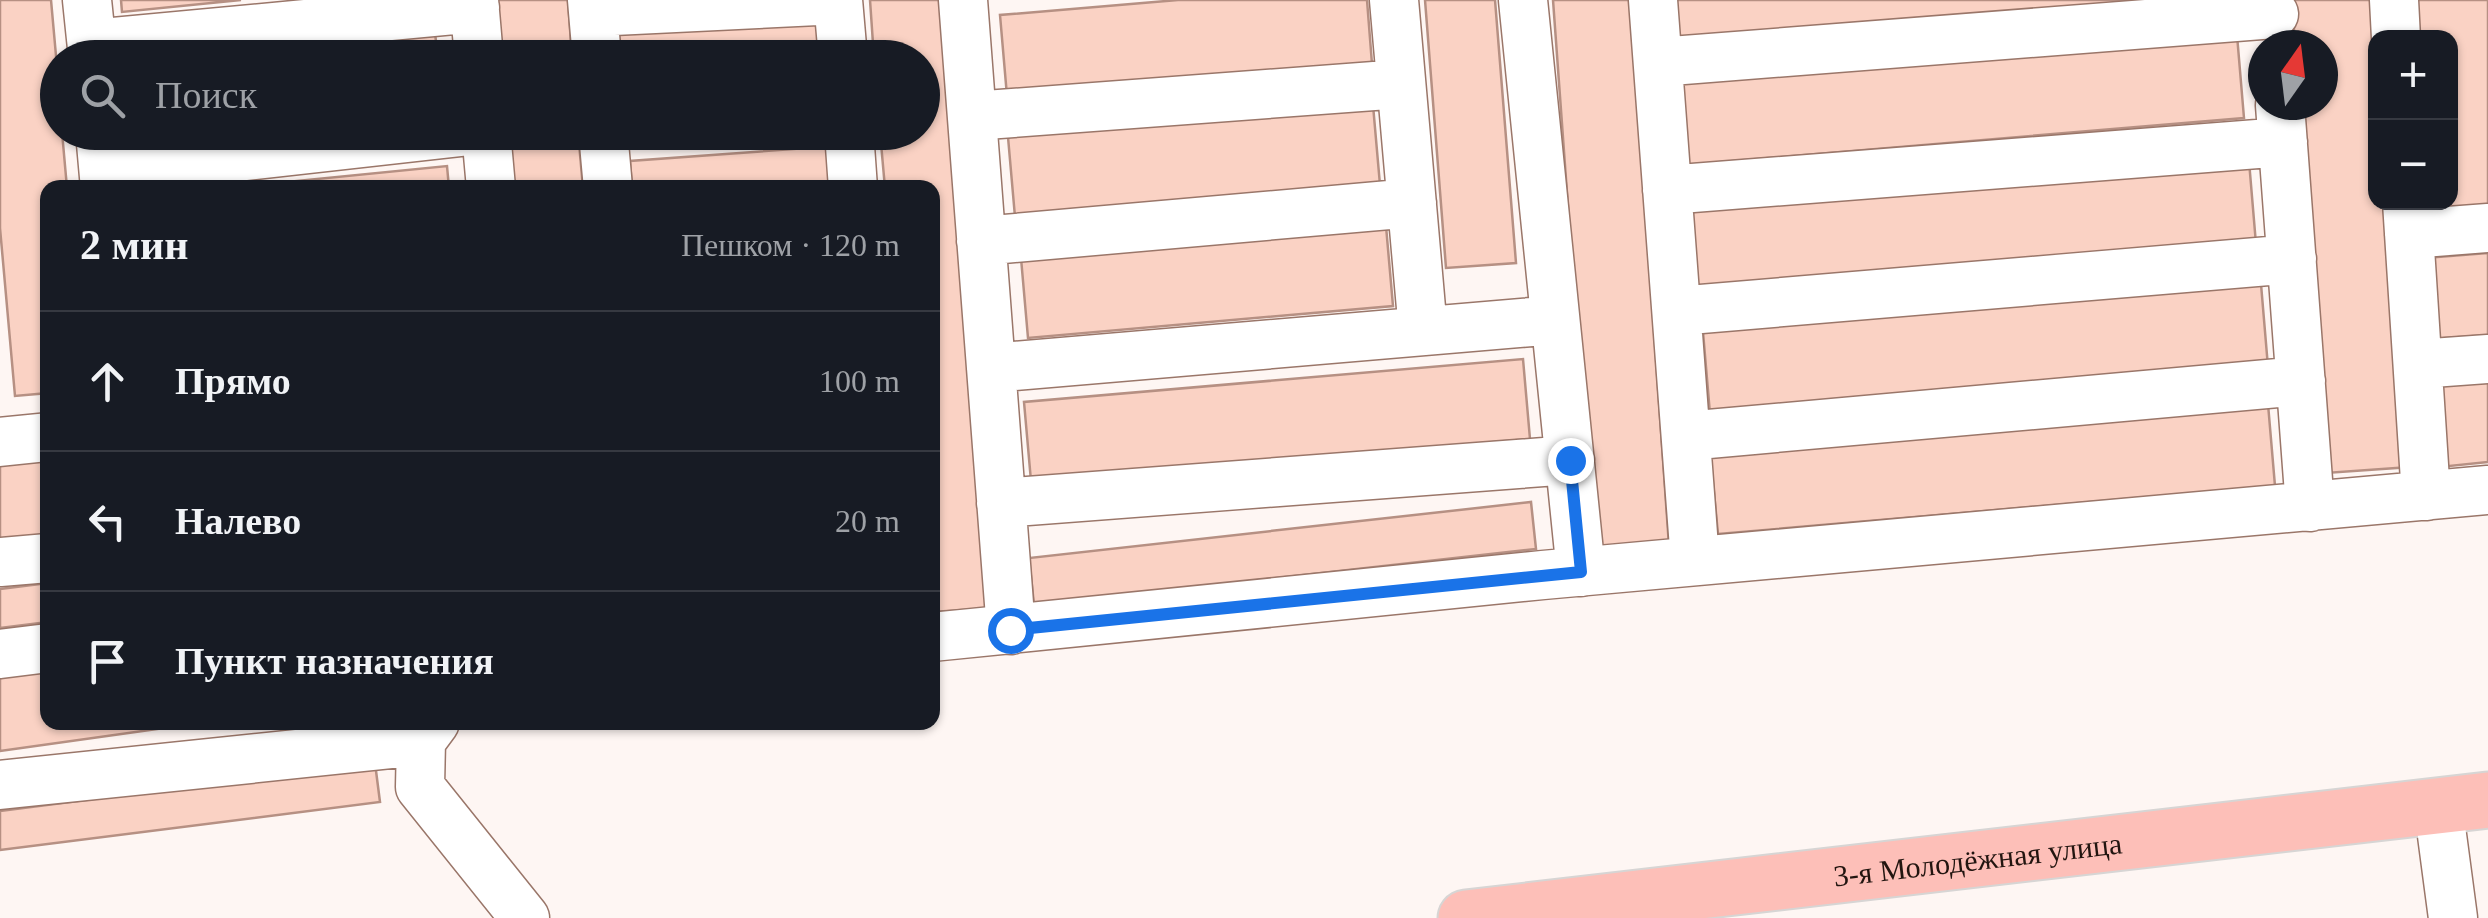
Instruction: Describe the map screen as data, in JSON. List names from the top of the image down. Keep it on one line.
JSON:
{"streets":{"main road":["3-я Молодёжная улица"]},"north":"top","page":{"map_buttons":["+","−"],"search":"Поиск","heading":["2 мин","Пешком · 120 m"],"list":[["Прямо","100 m"],["Налево","20 m"],"Пункт назначения"]}}
